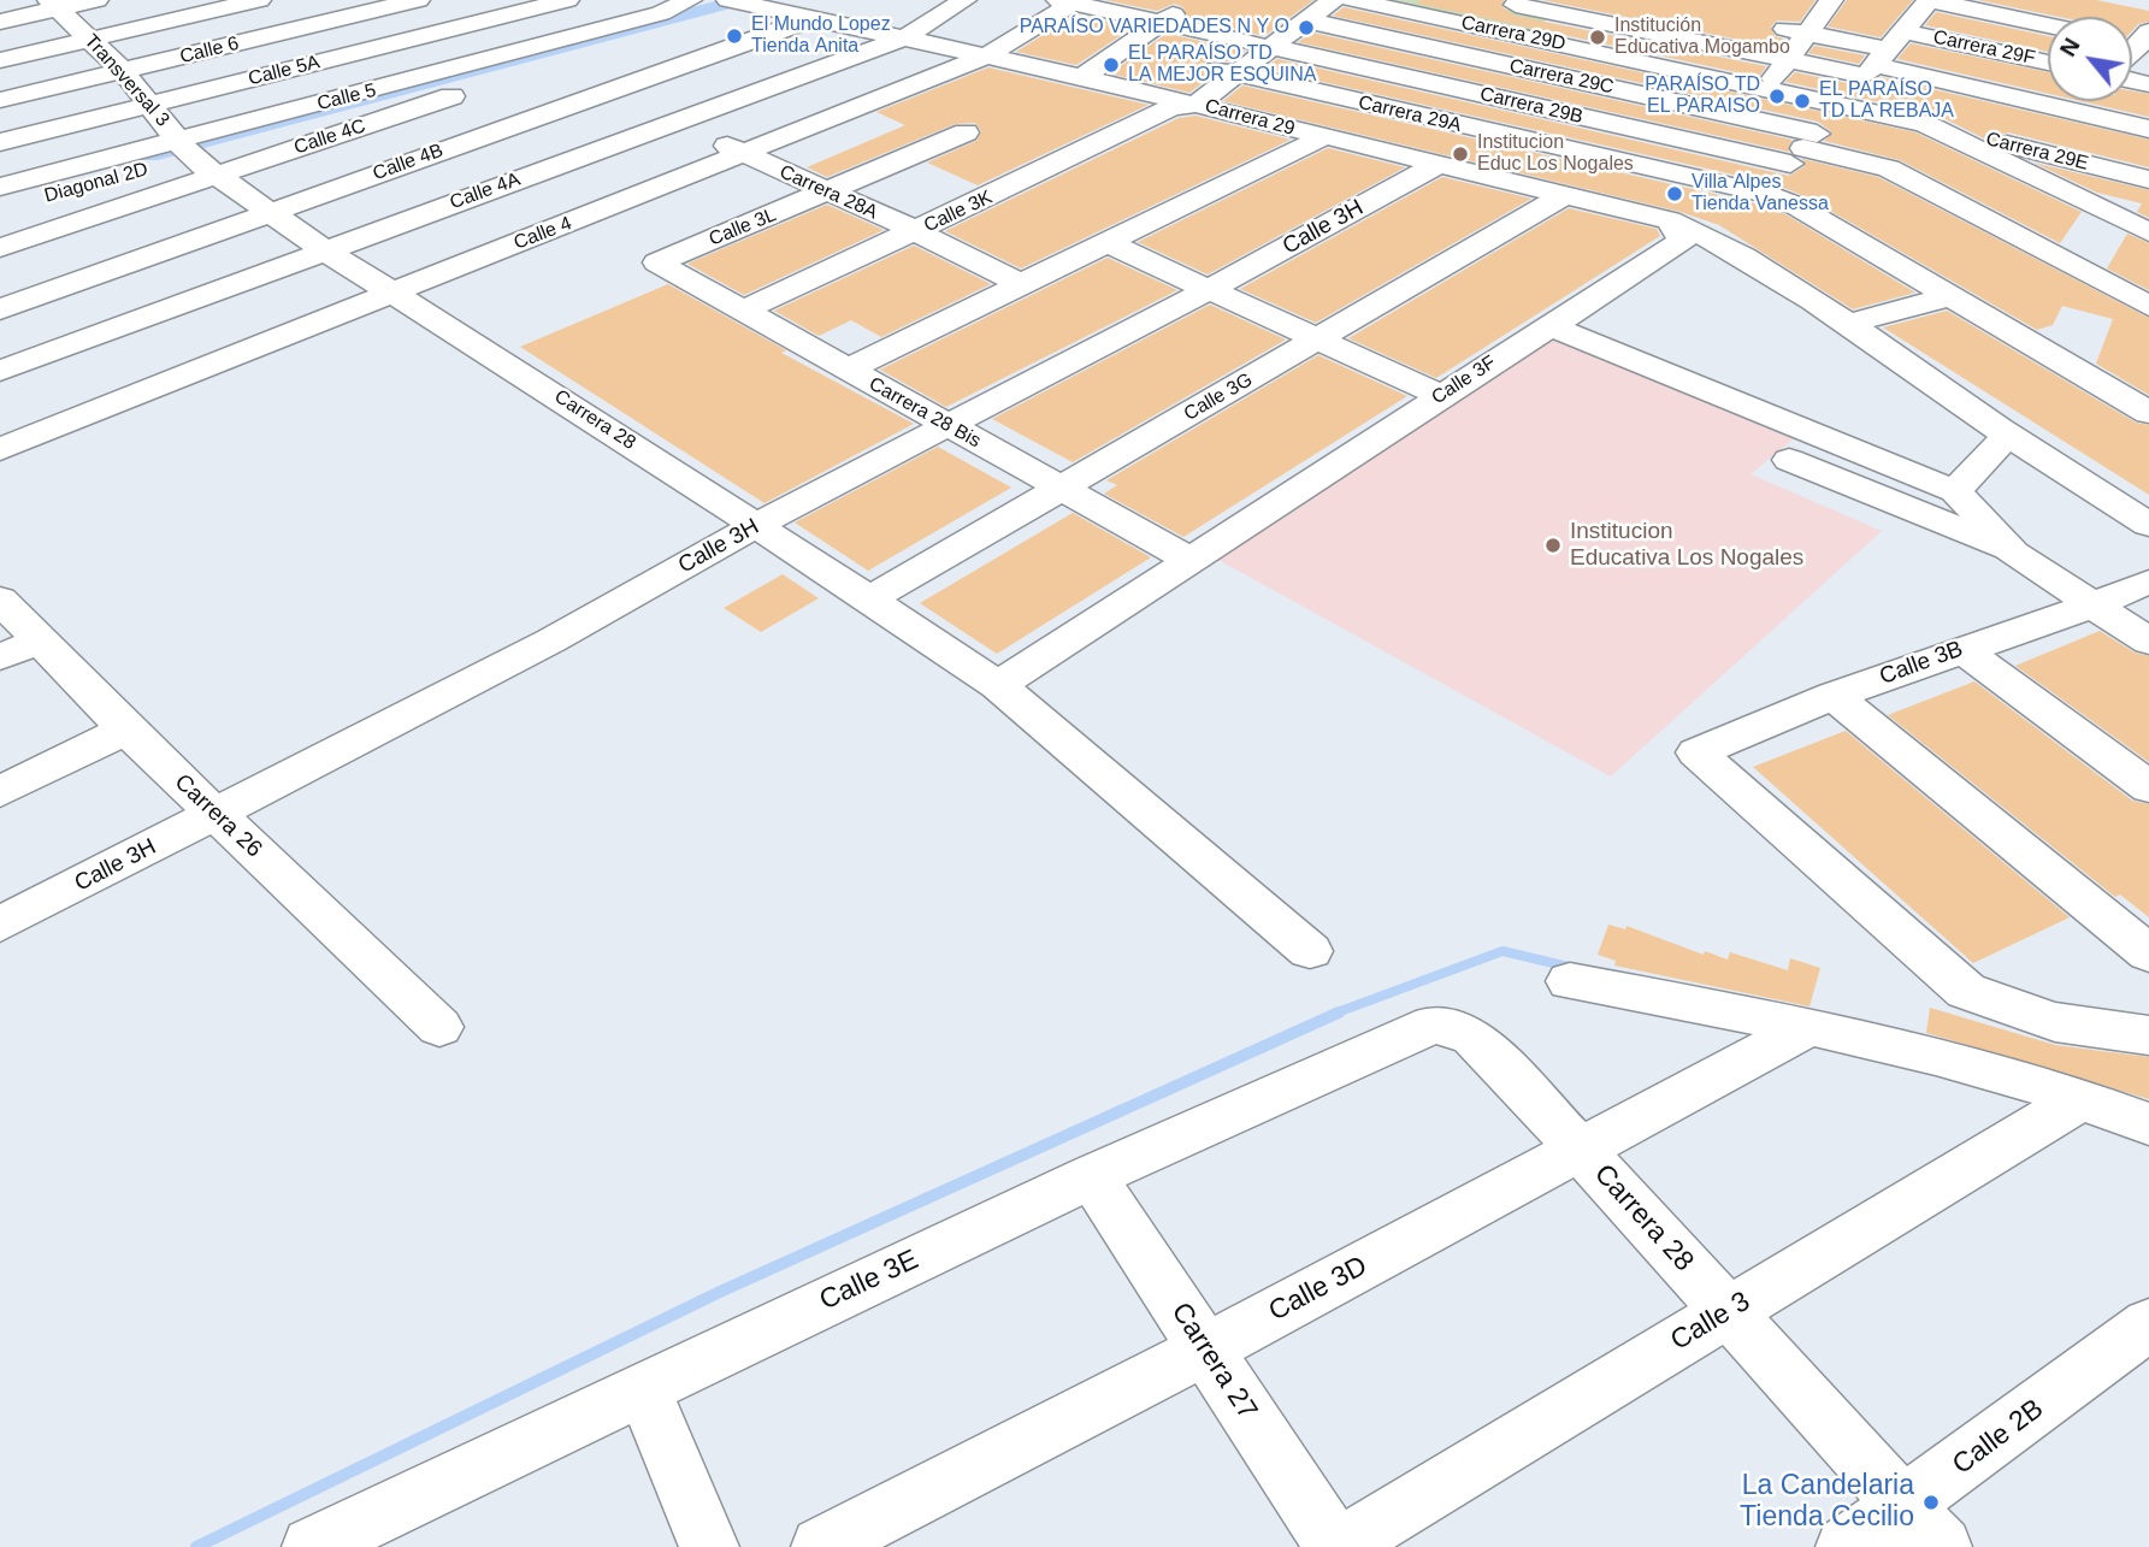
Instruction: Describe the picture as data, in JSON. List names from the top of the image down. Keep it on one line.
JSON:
{"streets":{"street":["Carrera 29D","Carrera 29F","Calle 6","Calle 5A","Carrera 29C","Transversal 3","Calle 5","Carrera 29B","Carrera 29A","Carrera 29","Calle 4C","Carrera 29E","Calle 4B","Diagonal 2D","Calle 4A","Carrera 28A","Calle 3K","Calle 3L","Calle 3H","Calle 4","Calle 3F","Calle 3G","Carrera 28 Bis","Carrera 28","Calle 3B","Carrera 26","Calle 3E","Calle 3D","Calle 3","Carrera 27","Calle 2B"]},"crossings":[["Carrera 29D","Carrera 29E"],["Carrera 29D","Calle 3H"],["Calle 6","Transversal 3"],["Calle 5A","Transversal 3"],["Carrera 29C","Carrera 29B"],["Carrera 29C","Calle 3K"],["Carrera 29C","Calle 3H"],["Transversal 3","Calle 5"],["Transversal 3","Diagonal 2D"],["Transversal 3","Carrera 28"],["Calle 5","Diagonal 2D"],["Calle 5","Carrera 28"],["Carrera 29B","Calle 3K"],["Carrera 29B","Calle 3H"],["Carrera 29B","Calle 4"],["Carrera 29A","Calle 3K"],["Carrera 29A","Calle 3H"],["Carrera 29","Calle 4B"],["Carrera 29","Calle 4A"],["Carrera 29","Calle 3K"],["Carrera 29","Calle 3H"],["Carrera 29","Calle 4"],["Carrera 29","Calle 3F"],["Carrera 29","Calle 3G"],["Calle 4C","Carrera 28"],["Calle 4B","Carrera 28"],["Diagonal 2D","Carrera 28"],["Calle 4A","Carrera 28A"],["Calle 4A","Carrera 28"],["Carrera 28A","Calle 3K"],["Carrera 28A","Calle 3L"],["Carrera 28A","Calle 4"],["Calle 3K","Carrera 28 Bis"],["Calle 3L","Carrera 28 Bis"],["Calle 3H","Carrera 28 Bis"],["Calle 3H","Carrera 28"],["Calle 3H","Carrera 26"],["Calle 4","Carrera 28"],["Calle 3F","Carrera 28 Bis"],["Calle 3F","Carrera 28"],["Calle 3G","Carrera 28 Bis"],["Calle 3G","Carrera 28"],["Carrera 28","Calle 3E"],["Carrera 28","Calle 3D"],["Carrera 28","Calle 3"],["Carrera 28","Calle 2B"],["Calle 3E","Carrera 27"],["Calle 3D","Carrera 27"],["Calle 3","Carrera 27"]],"places":["PARAÍSO VARIEDADES N Y O","El Mundo Lopez Tienda Anita","Institución Educativa Mogambo","EL PARAÍSO TD LA MEJOR ESQUINA","PARAÍSO TD EL PARAISO","EL PARAÍSO TD LA REBAJA","Institucion Educ Los Nogales","Villa Alpes Tienda Vanessa","Institucion Educativa Los Nogales","La Candelaria Tienda Cecilio"],"north":"top left"}
